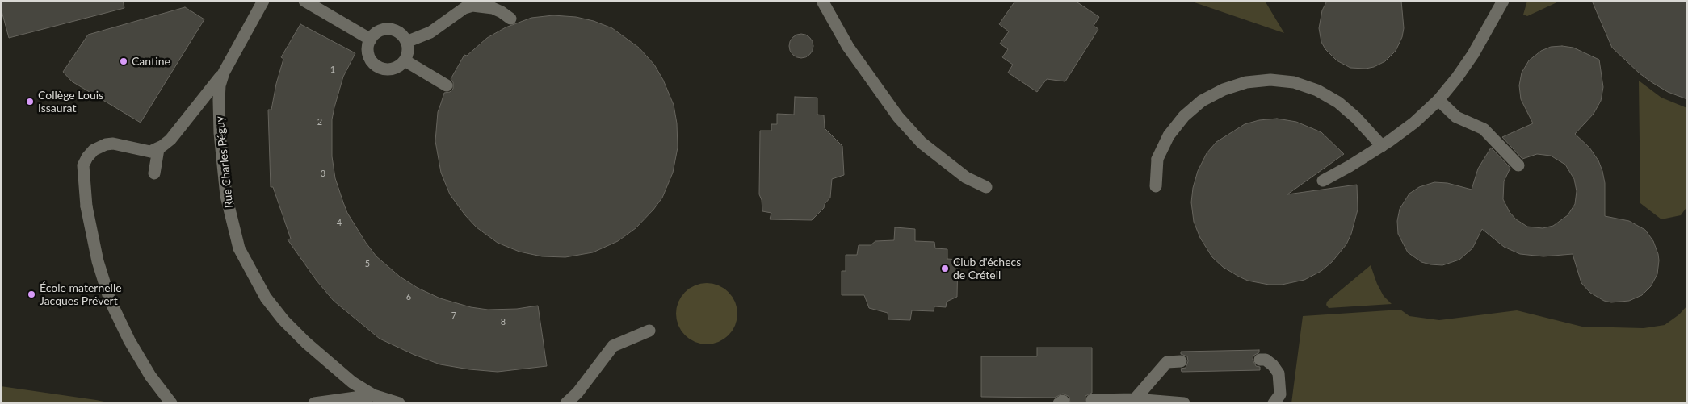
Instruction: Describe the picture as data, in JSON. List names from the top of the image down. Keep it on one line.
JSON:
{"streets":{"street":["Rue Charles Péguy"]},"places":["Cantine","Collège Louis Issaurat","Club d'échecs de Créteil","École maternelle Jacques Prévert"],"house_numbers":["1","2","3","4","5","6","7","8"]}
